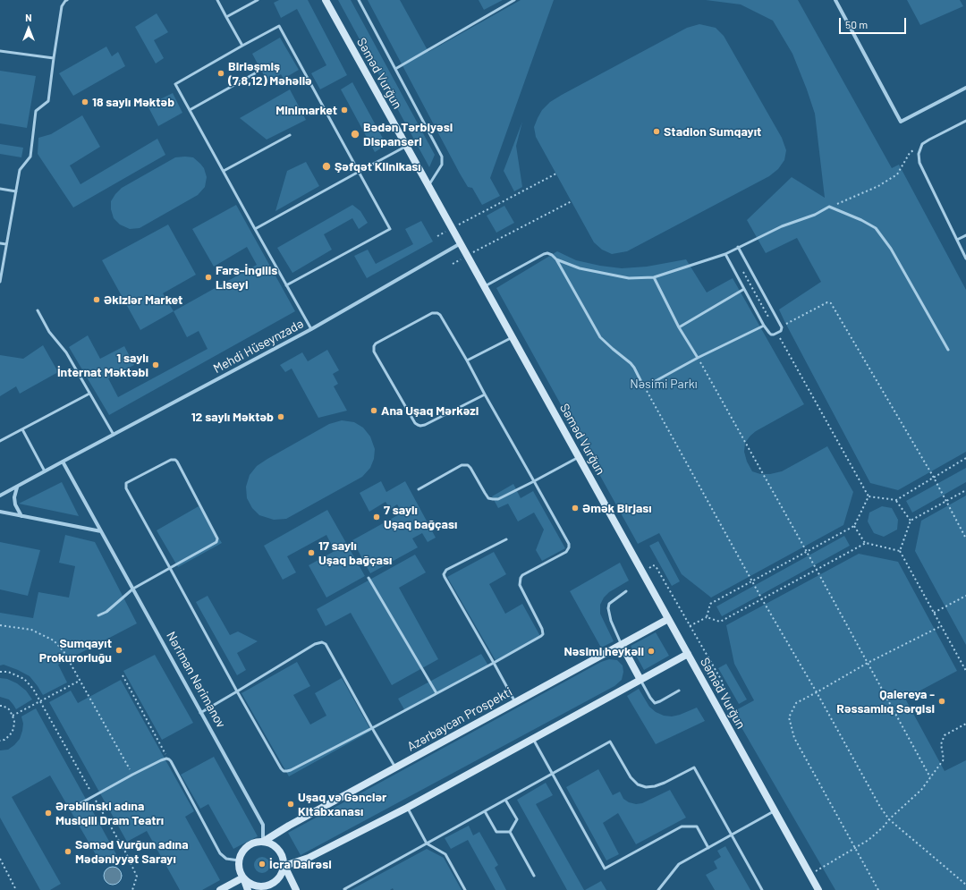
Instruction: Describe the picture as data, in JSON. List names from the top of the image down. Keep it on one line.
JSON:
{"streets":{"main road":["Səməd Vurğun","Azərbaycan Prospekti"],"street":["Mehdi Hüseynzadə","Nəriman Nərimanov"]},"crossings":[["Səməd Vurğun","Mehdi Hüseynzadə"],["Səməd Vurğun","Azərbaycan Prospekti"],["Mehdi Hüseynzadə","Nəriman Nərimanov"],["Nəriman Nərimanov","Azərbaycan Prospekti"]],"parks":["Nəsimi Parkı"],"places":["Birləşmiş (7,8,12) Məhəllə","18 saylı Məktəb","Minimarket","Stadion Sumqayıt","Bədən Tərbiyəsi Dispanseri","Şəfqət Klinikası","Fars-İngilis Liseyi","Əkizlər Market","1 saylı İnternat Məktəbi","Ana Uşaq Mərkəzi","12 saylı Məktəb","Əmək Birjası","7 saylı Uşaq bağçası","17 saylı Uşaq bağçası","Sumqayıt Prokurorluğu","Nəsimi heykəli","Qalereya - Rəssamlıq Sərgisi","Uşaq və Gənclər Kitabxanası","Ərəblinski adına Musiqili Dram Teatrı","Səməd Vurğun adına Mədəniyyət Sarayı","İcra Dairəsi"],"scale_bar":"50 m","north":"top"}
